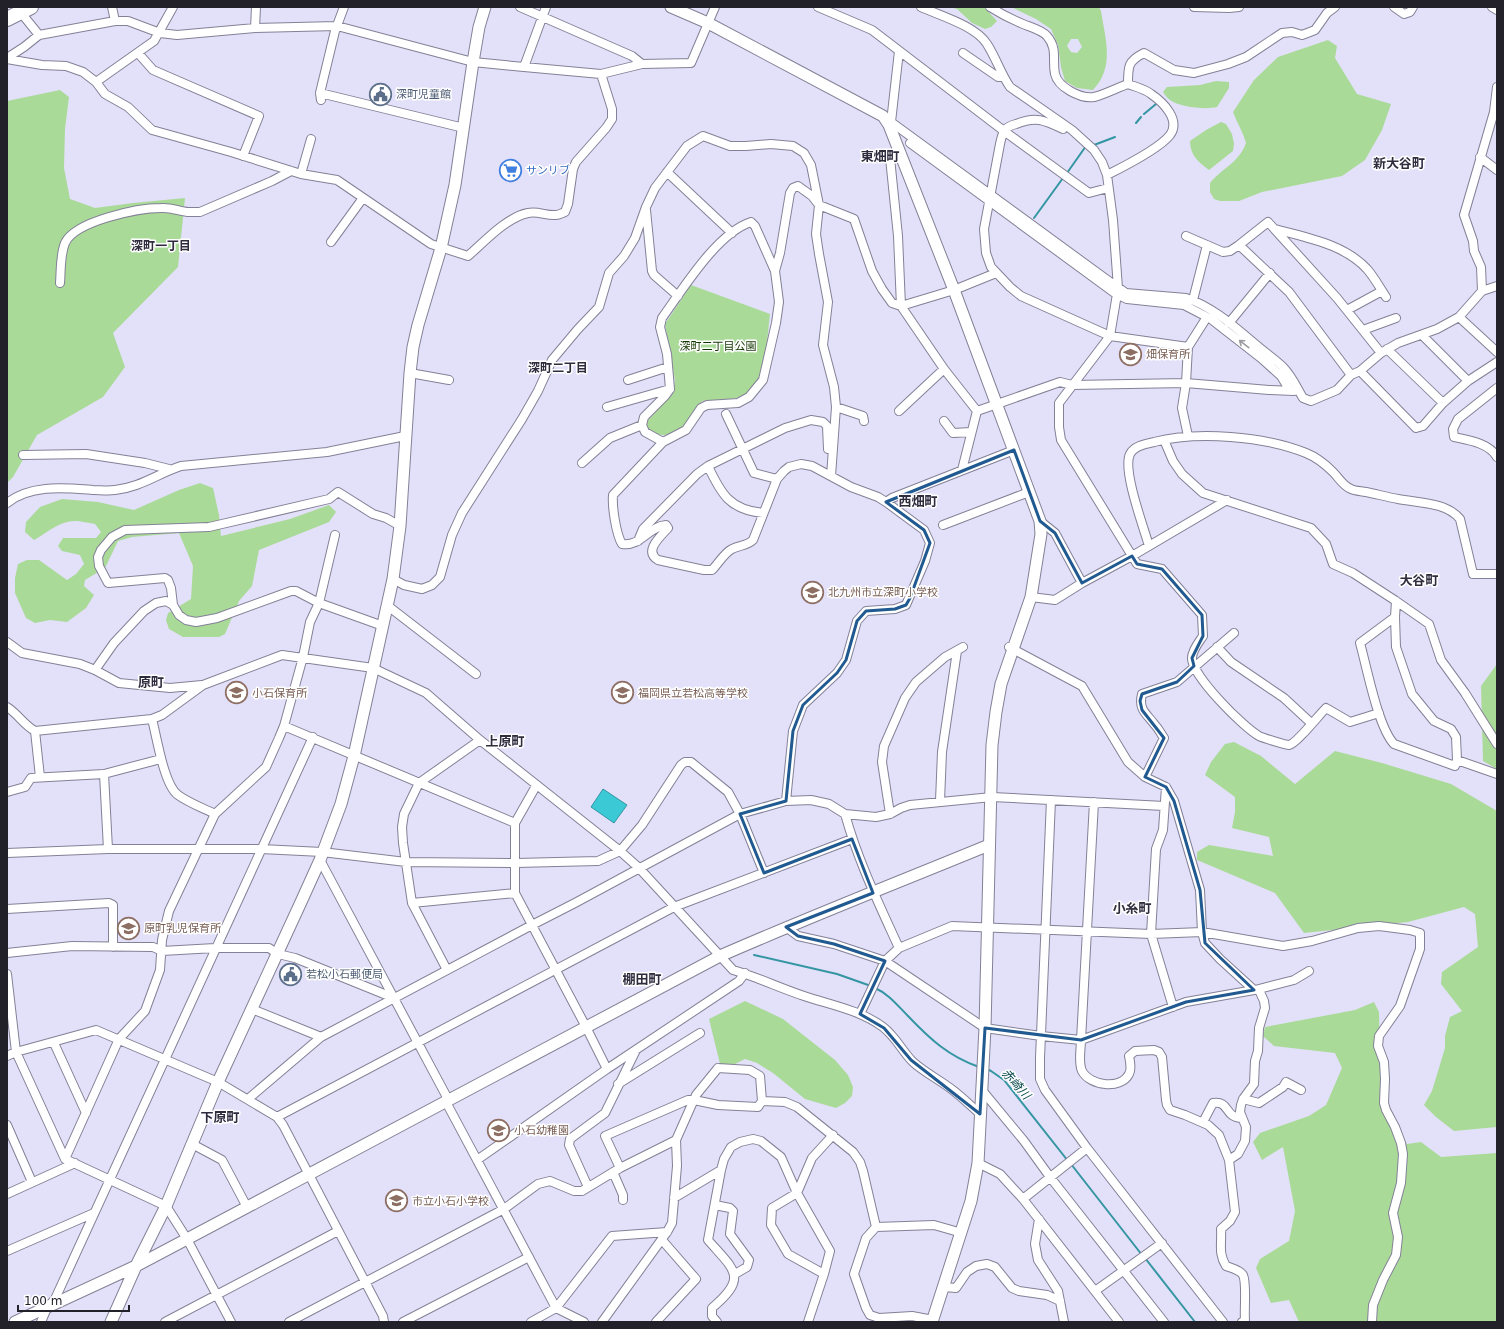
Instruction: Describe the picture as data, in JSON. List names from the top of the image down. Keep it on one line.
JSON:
{"districts":["東畑町","新大谷町","深町一丁目","深町二丁目","西畑町","大谷町","原町","上原町","小糸町","棚田町","下原町"],"water":["赤崎川"],"parks":["深町二丁目公園"],"places":{"public building":["深町児童館","若松小石郵便局"],"supermarket":["サンリブ"],"school or university":["畑保育所","北九州市立深町小学校","小石保育所","福岡県立若松高等学校","原町乳児保育所","小石幼稚園","市立小石小学校"]},"scale_bar":"100 m"}
